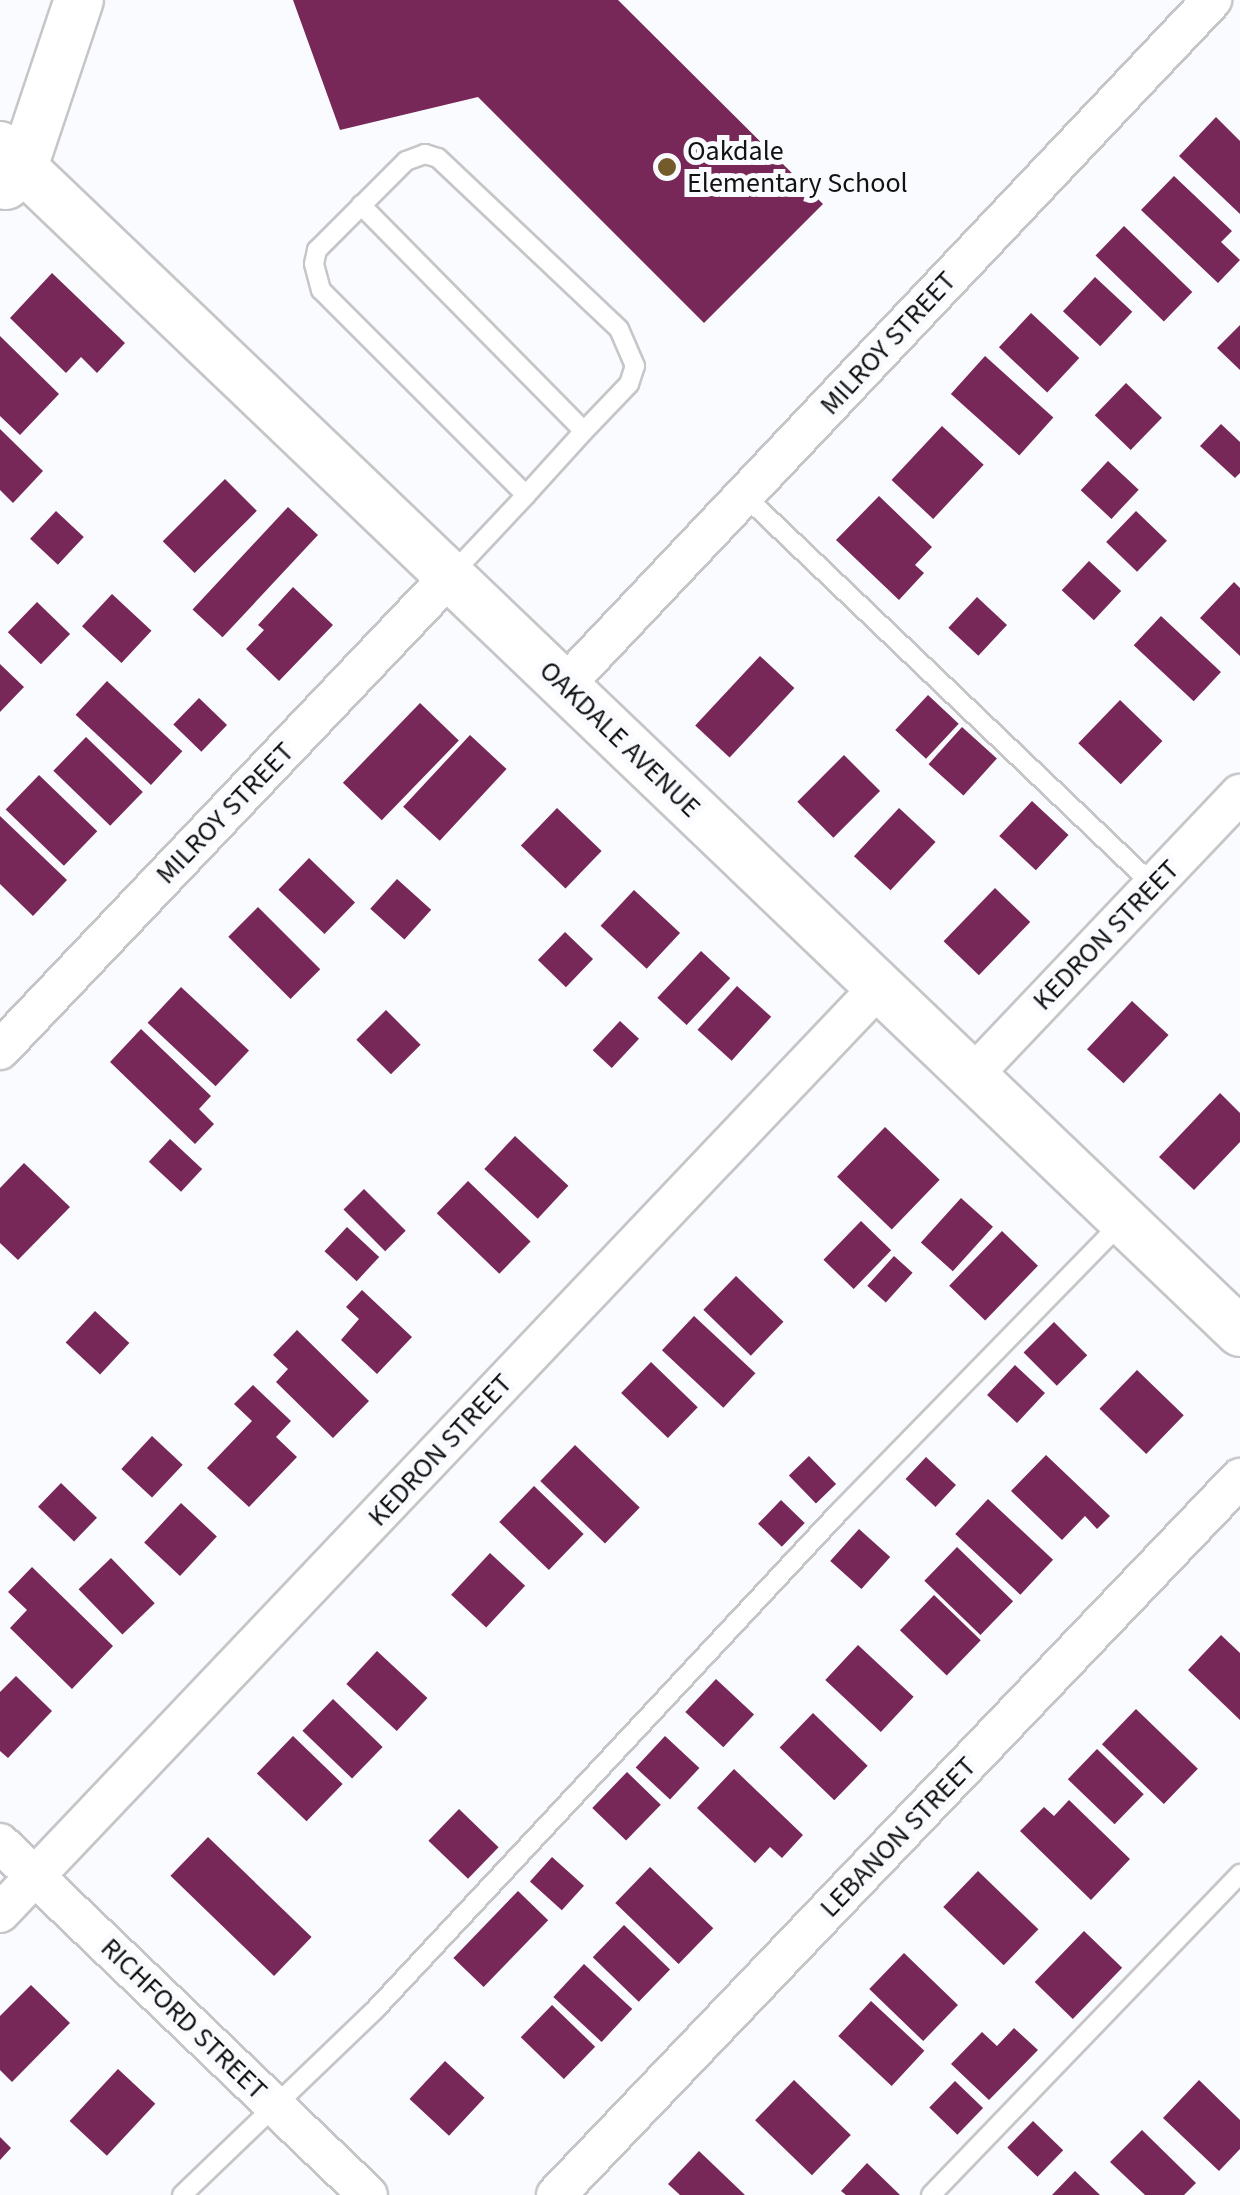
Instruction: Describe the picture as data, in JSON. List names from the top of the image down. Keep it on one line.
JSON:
{"streets":{"street":["MILROY STREET","OAKDALE AVENUE","KEDRON STREET","LEBANON STREET","RICHFORD STREET"]},"crossings":[["MILROY STREET","OAKDALE AVENUE"],["OAKDALE AVENUE","KEDRON STREET"],["KEDRON STREET","RICHFORD STREET"]],"places":["Oakdale Elementary School"]}
